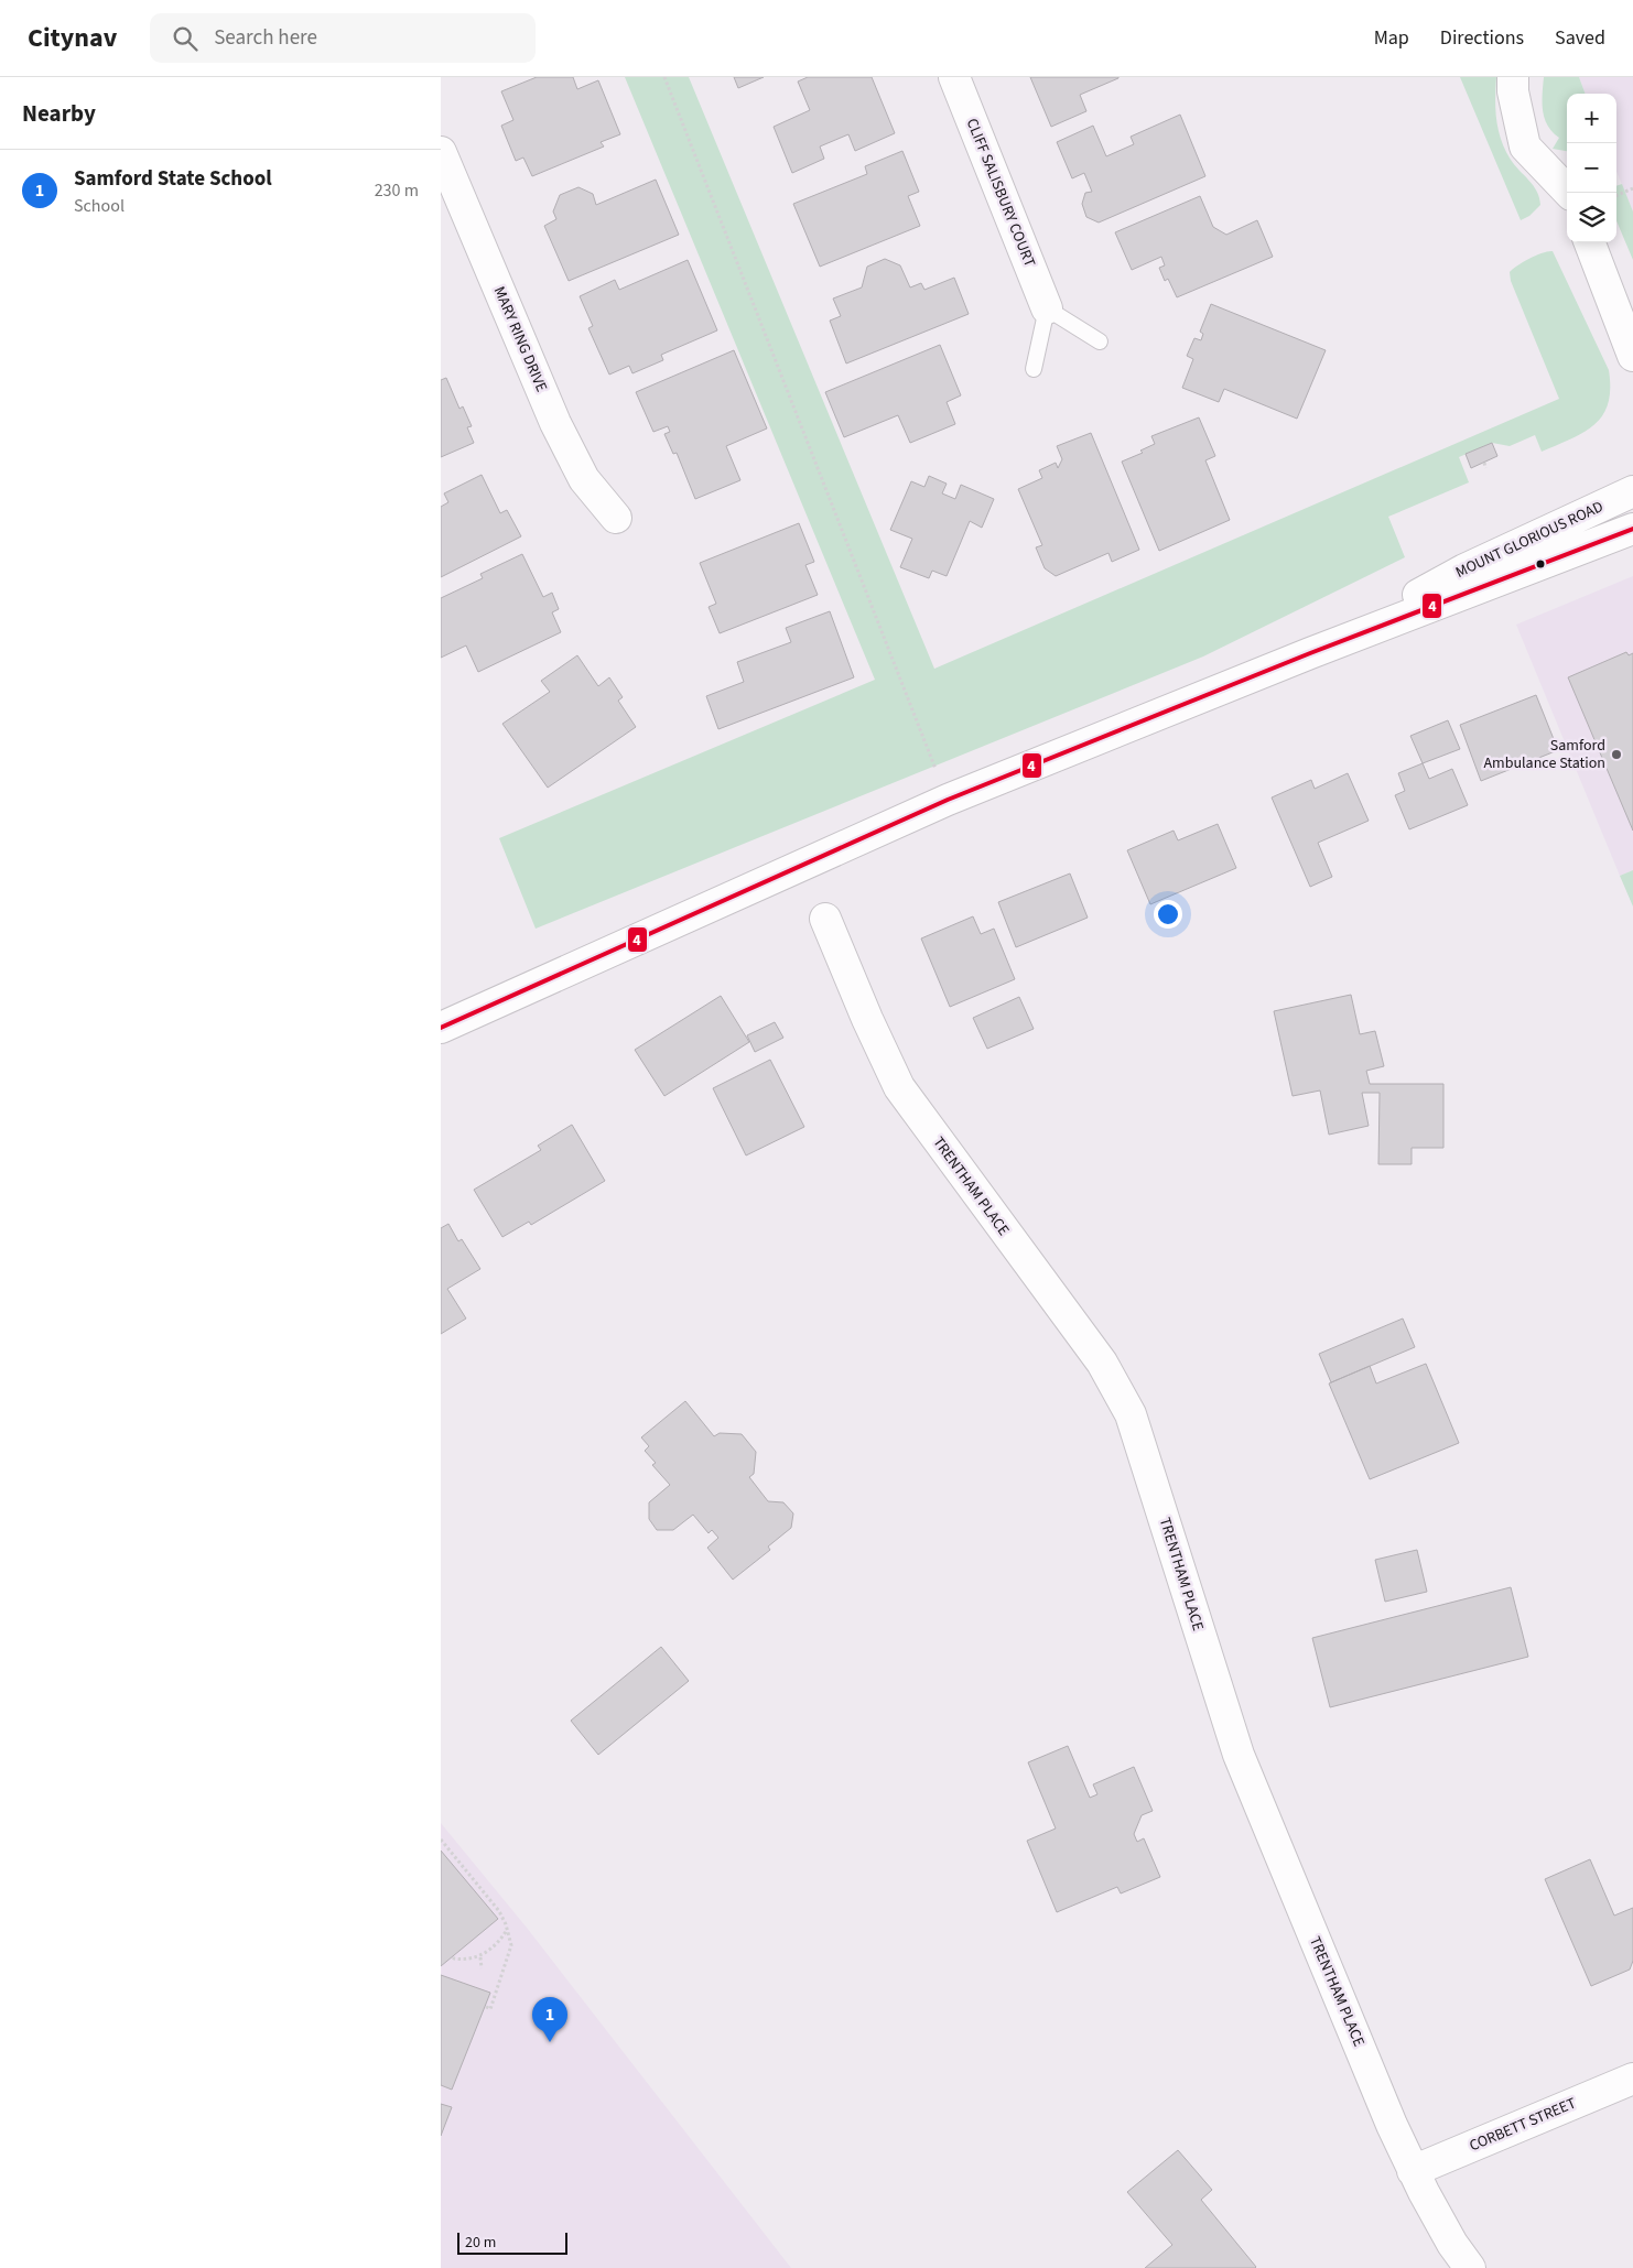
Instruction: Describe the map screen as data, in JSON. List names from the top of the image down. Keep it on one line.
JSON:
{"streets":{"street":["CLIFF SALISBURY COURT","MARY RING DRIVE","MOUNT GLORIOUS ROAD","TRENTHAM PLACE","CORBETT STREET"]},"crossings":[["TRENTHAM PLACE","CORBETT STREET"]],"places":["Samford Ambulance Station"],"lines":["transit line 4"],"scale_bar":"20 m","page":{"header":"Citynav","search":"Search here","nav":["Map","Directions","Saved"],"heading":"Nearby","map_buttons":["+","−"],"list":[{"mark":"1","name":"Samford State School","note":"School","value":"230 m"}],"pins":"1","scale":"20 m"}}
